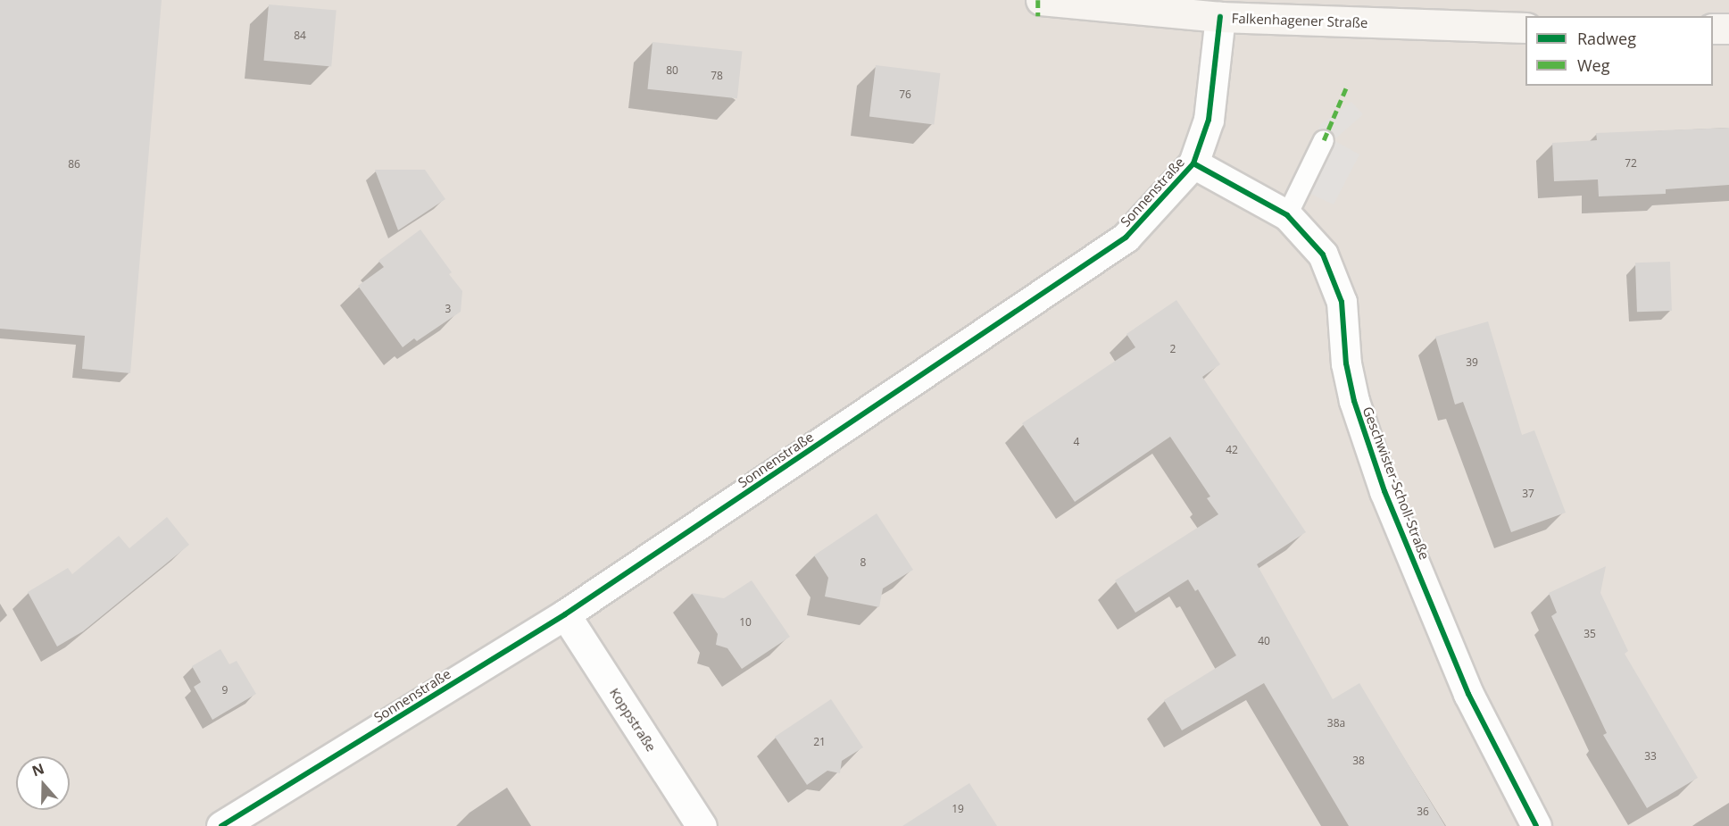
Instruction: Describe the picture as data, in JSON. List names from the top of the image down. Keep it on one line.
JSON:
{"streets":{"main road":["Falkenhagener Straße"],"street":["Sonnenstraße","Geschwister-Scholl-Straße","Koppstraße"]},"crossings":[["Falkenhagener Straße","Sonnenstraße"],["Sonnenstraße","Geschwister-Scholl-Straße"],["Sonnenstraße","Koppstraße"]],"house_numbers":["84","80","78","76","72","86","3","2","39","4","42","37","8","10","35","40","9","38a","21","33","38","19","36"],"legend":["Radweg","Weg"],"north":"top"}
